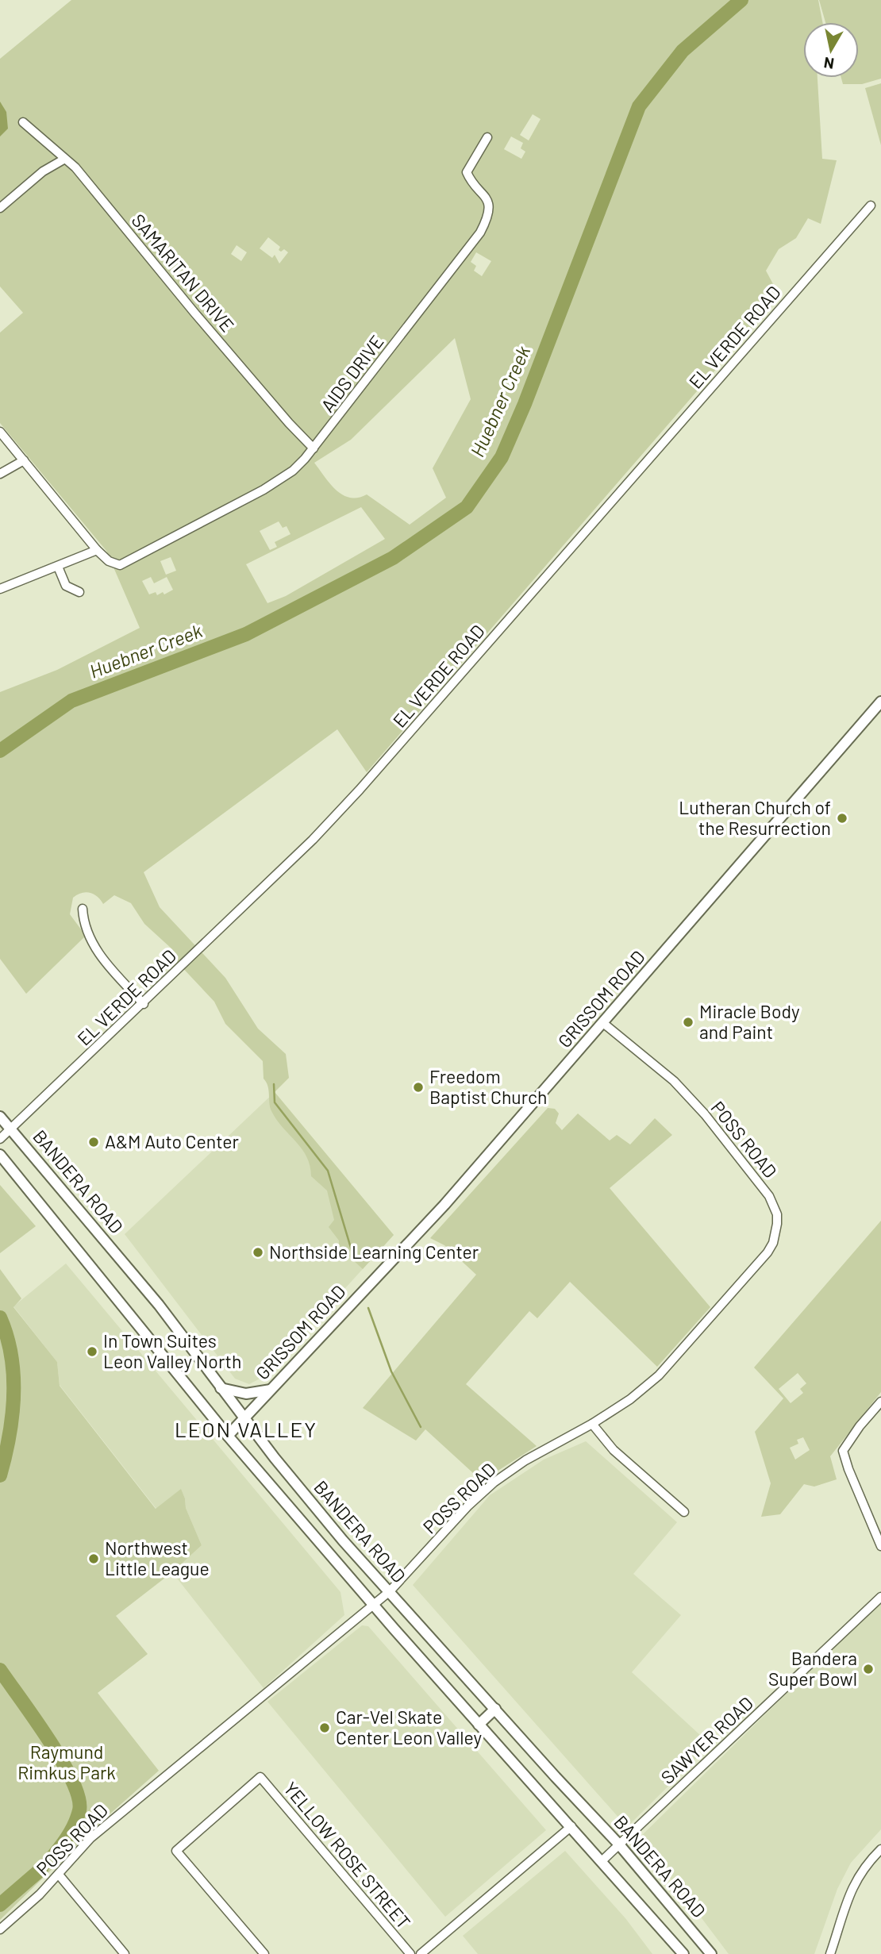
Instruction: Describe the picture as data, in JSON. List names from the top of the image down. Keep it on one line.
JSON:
{"streets":{"main road":["GRISSOM ROAD","BANDERA ROAD"],"street":["SAMARITAN DRIVE","EL VERDE ROAD","AIDS DRIVE","POSS ROAD","SAWYER ROAD","YELLOW ROSE STREET"]},"crossings":[["SAMARITAN DRIVE","AIDS DRIVE"],["EL VERDE ROAD","BANDERA ROAD"],["GRISSOM ROAD","POSS ROAD"],["GRISSOM ROAD","BANDERA ROAD"],["POSS ROAD","BANDERA ROAD"],["BANDERA ROAD","SAWYER ROAD"]],"districts":["LEON VALLEY"],"water":["Huebner Creek"],"parks":["Raymund Rimkus Park"],"places":["Lutheran Church of the Resurrection","Miracle Body and Paint","Freedom Baptist Church","A&M Auto Center","Northside Learning Center","In Town Suites Leon Valley North","Northwest Little League","Bandera Super Bowl","Car-Vel Skate Center Leon Valley"],"north":"bottom"}
